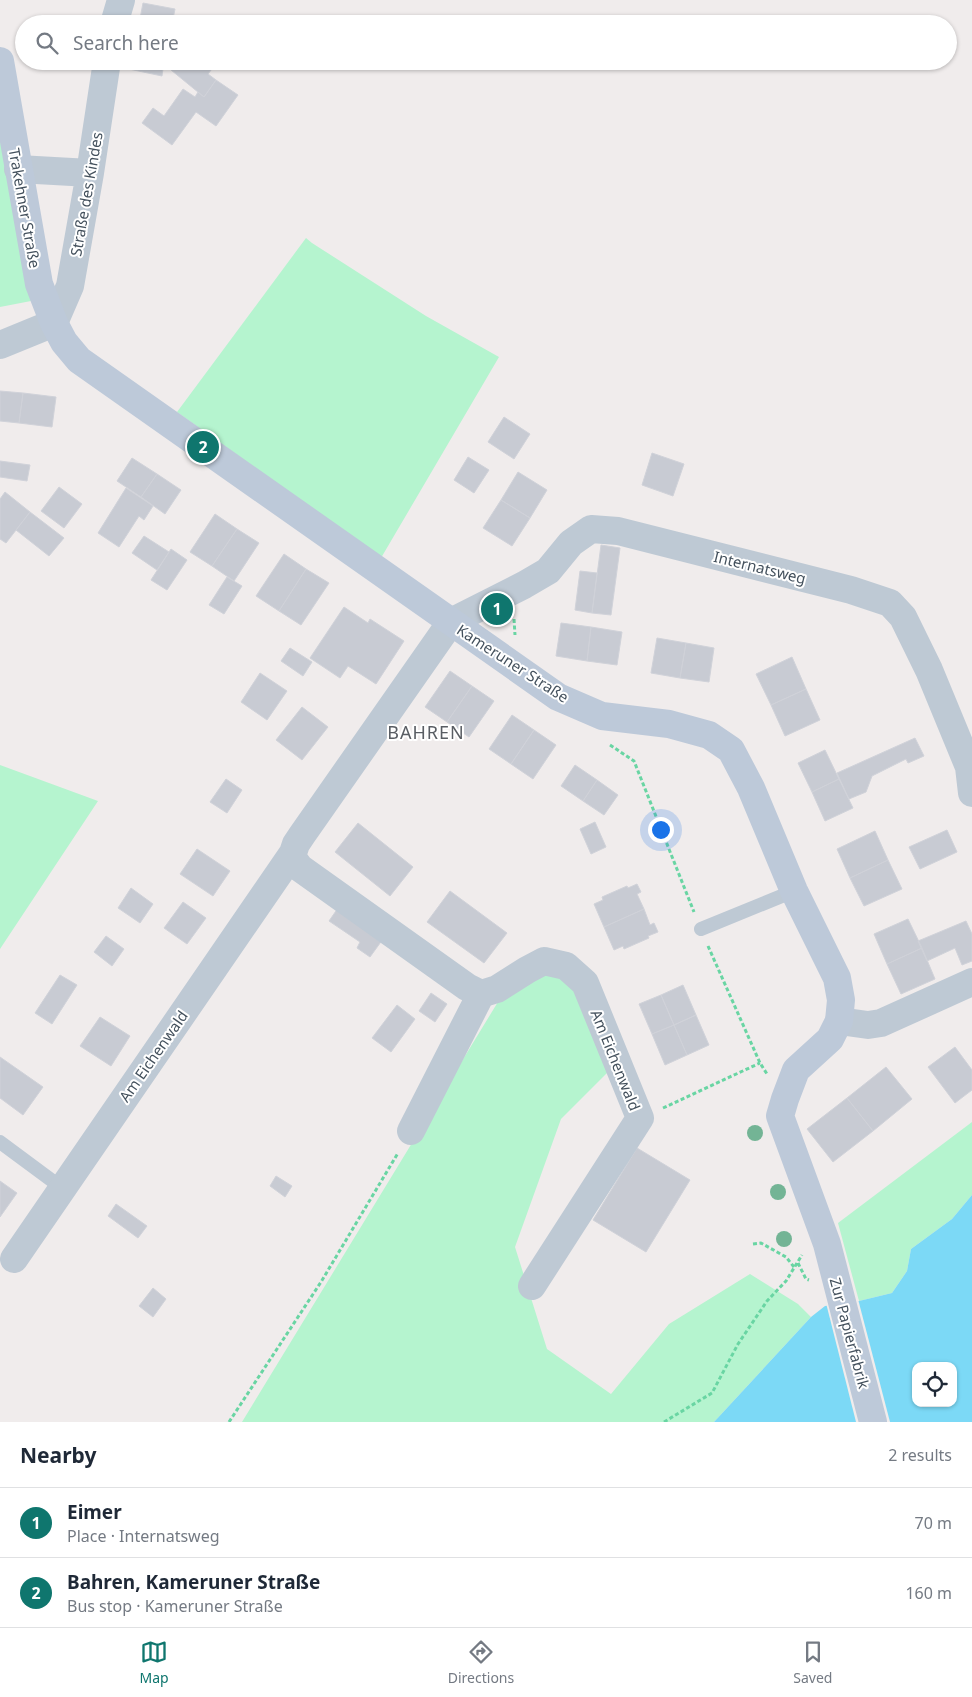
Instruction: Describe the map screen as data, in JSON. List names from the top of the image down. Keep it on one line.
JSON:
{"streets":{"street":["Straße des Kindes","Trakehner Straße","Internatsweg","Kameruner Straße","Am Eichenwald","Zur Papierfabrik"]},"crossings":[["Straße des Kindes","Trakehner Straße"],["Straße des Kindes","Kameruner Straße"],["Trakehner Straße","Kameruner Straße"],["Internatsweg","Kameruner Straße"],["Internatsweg","Am Eichenwald"],["Kameruner Straße","Am Eichenwald"],["Kameruner Straße","Zur Papierfabrik"]],"districts":["BAHREN"],"page":{"search":"Search here","pins":["2","1"],"heading":["Nearby","2 results"],"list":[{"mark":"1","name":"Eimer","note":"Place · Internatsweg","value":"70 m"},{"mark":"2","name":"Bahren, Kameruner Straße","note":"Bus stop · Kameruner Straße","value":"160 m"}],"nav":["Map","Directions","Saved"]}}
